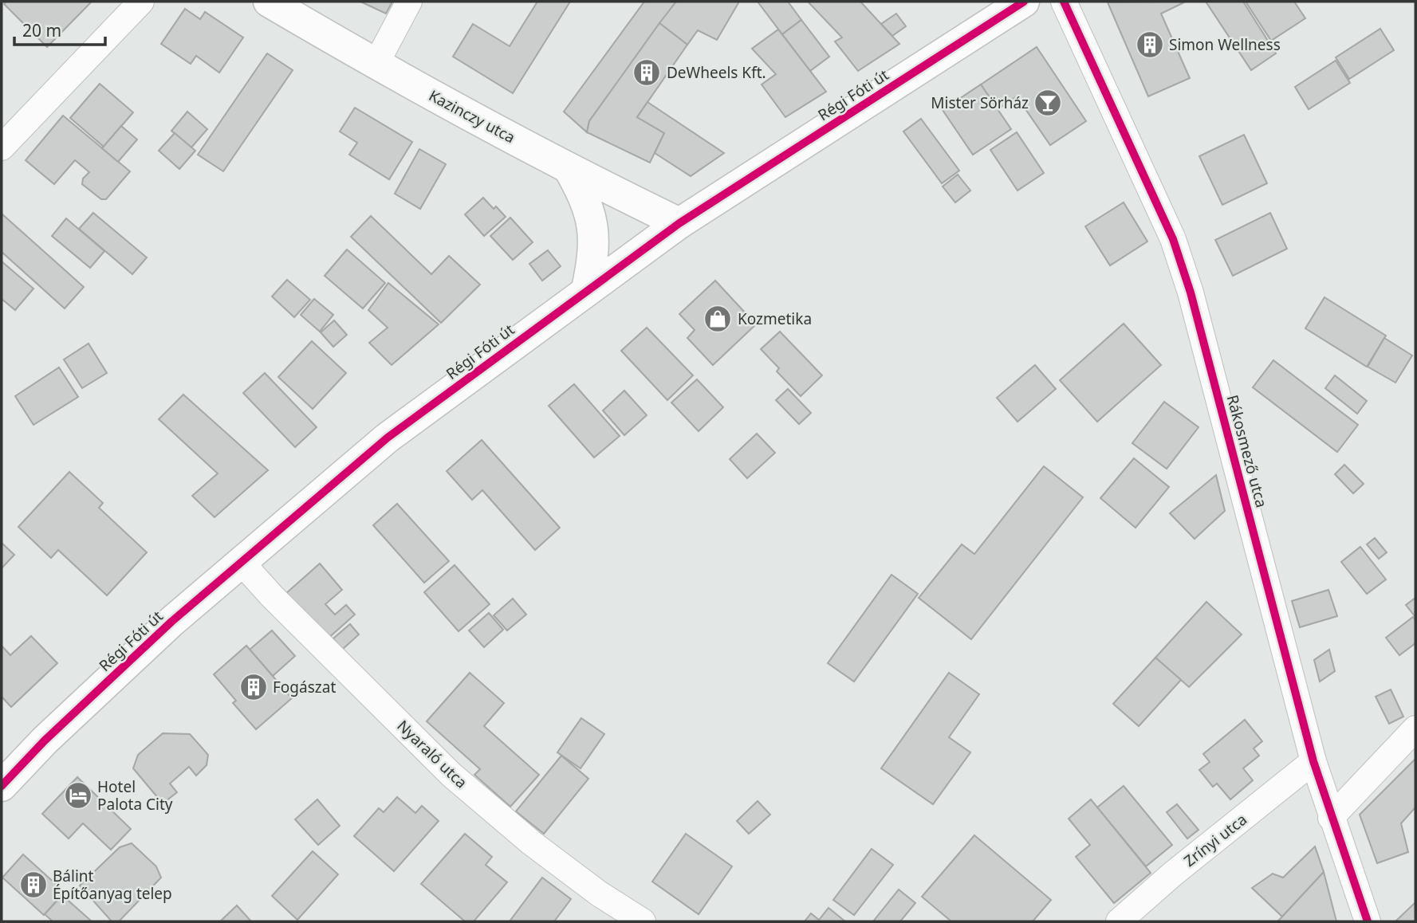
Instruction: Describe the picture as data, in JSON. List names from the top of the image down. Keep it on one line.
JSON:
{"streets":{"main road":["Régi Fóti út","Kazinczy utca"],"street":["Rákosmező utca","Nyaraló utca","Zrínyi utca"]},"crossings":[["Régi Fóti út","Kazinczy utca"],["Régi Fóti út","Nyaraló utca"],["Rákosmező utca","Zrínyi utca"]],"places":{"building":["Simon Wellness","DeWheels Kft.","Fogászat","Bálint Építőanyag telep"],"bar":["Mister Sörház"],"shop":["Kozmetika"],"hotel":["Hotel Palota City"]},"scale_bar":"20 m"}
